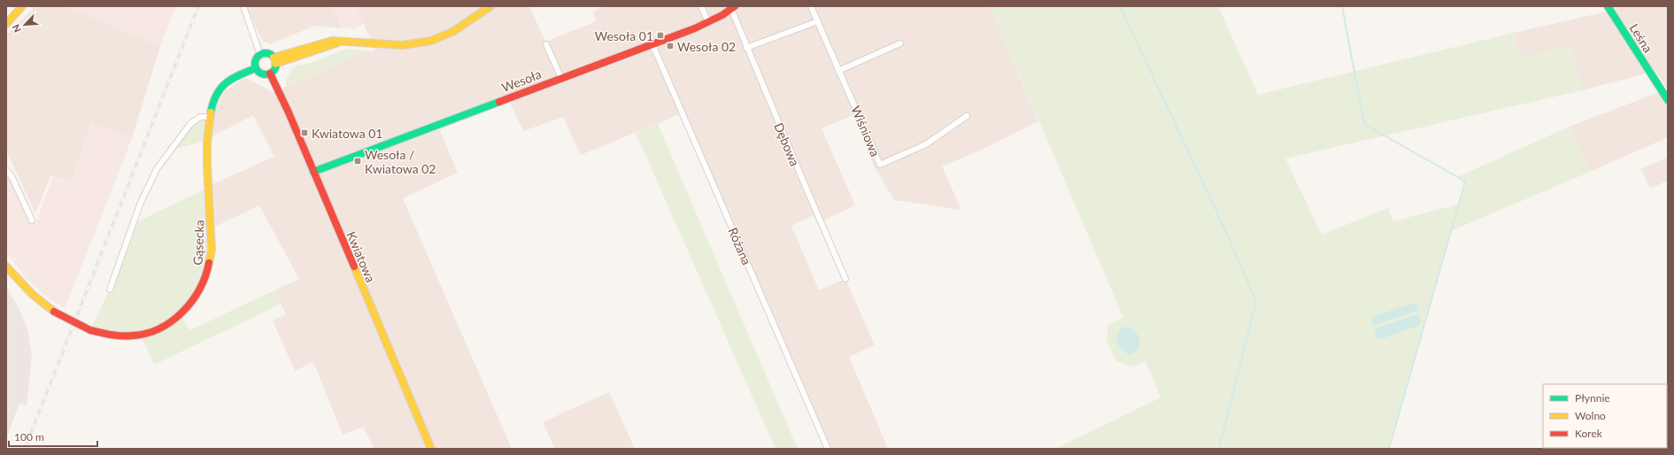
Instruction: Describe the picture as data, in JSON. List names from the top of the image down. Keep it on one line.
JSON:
{"streets":{"street":["Leśna","Wesoła","Wiśniowa","Dębowa","Gąsecka","Różana","Kwiatowa"]},"crossings":[["Wesoła","Dębowa"],["Wesoła","Różana"],["Wesoła","Kwiatowa"],["Gąsecka","Kwiatowa"]],"places":{"transit":["Wesoła 01","Wesoła 02","Kwiatowa 01","Wesoła / Kwiatowa 02"]},"legend":["Płynnie","Wolno","Korek"],"scale_bar":"100 m","north":"bottom left"}
